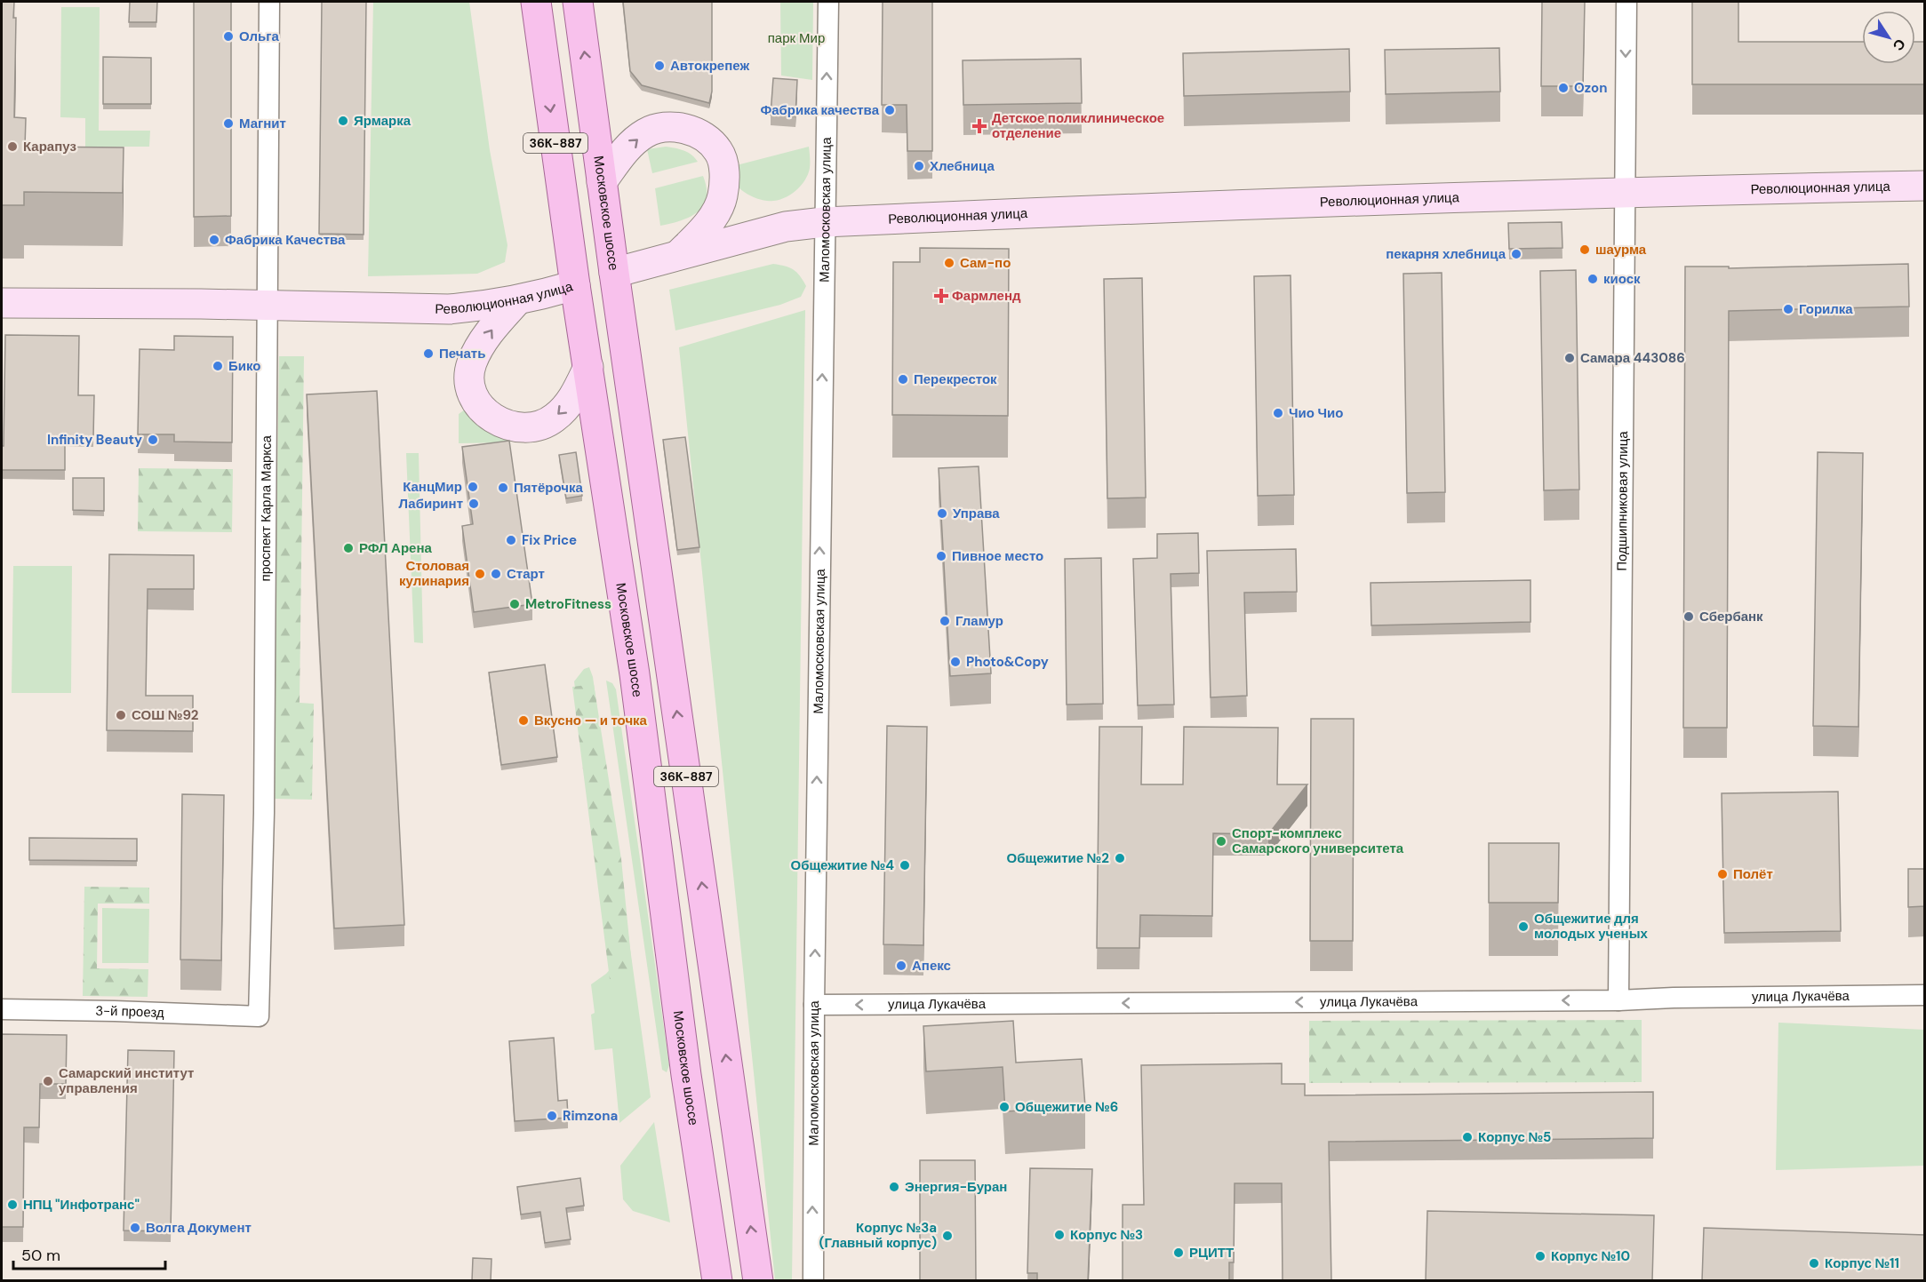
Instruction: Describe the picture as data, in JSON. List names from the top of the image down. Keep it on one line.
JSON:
{"streets":{"main road":["36К-887","Революционная улица","Московское шоссе"],"street":["Маломосковская улица","Подшипниковая улица","проспект Карла Маркса","улица Лукачёва","3-й проезд"]},"crossings":[["Революционная улица","Маломосковская улица"],["Революционная улица","Московское шоссе"],["Революционная улица","Подшипниковая улица"],["Революционная улица","проспект Карла Маркса"],["Маломосковская улица","улица Лукачёва"],["Подшипниковая улица","улица Лукачёва"],["проспект Карла Маркса","3-й проезд"]],"one_way":["Маломосковская улица","улица Лукачёва"],"parks":["парк Мир"],"places":{"other":["Ольга","Автокрепеж","Ozon","Фабрика качества","Ярмарка","Магнит","Карапуз","Хлебница","Фабрика Качества","шаурма","пекарня хлебница","Сам-по","киоск","Горилка","Печать","Самара 443086","Бико","Перекресток","Чио Чио","Infinity Beauty","КанцМир","Пятёрочка","Лабиринт","Управа","Fix Price","РФЛ Арена","Пивное место","Столовая кулинария","Старт","MetroFitness","Сбербанк","Гламур","Photo&Copy","СОШ №92","Вкусно — и точка","Спорт-комплекс Самарского университета","Общежитие №2","Общежитие №4","Полёт","Общежитие для молодых ученых","Апекс","Самарский институт управления","Общежитие №6","Rimzona","Корпус №5","Энергия-Буран","НПЦ \"Инфотранс\"","Волга Документ","Корпус №3","Корпус №3a (Главный корпус)","РЦИТТ","Корпус №10","Корпус №11"],"health":["Детское поликлиническое отделение","Фармленд"]},"scale_bar":"50 m","north":"bottom right"}
